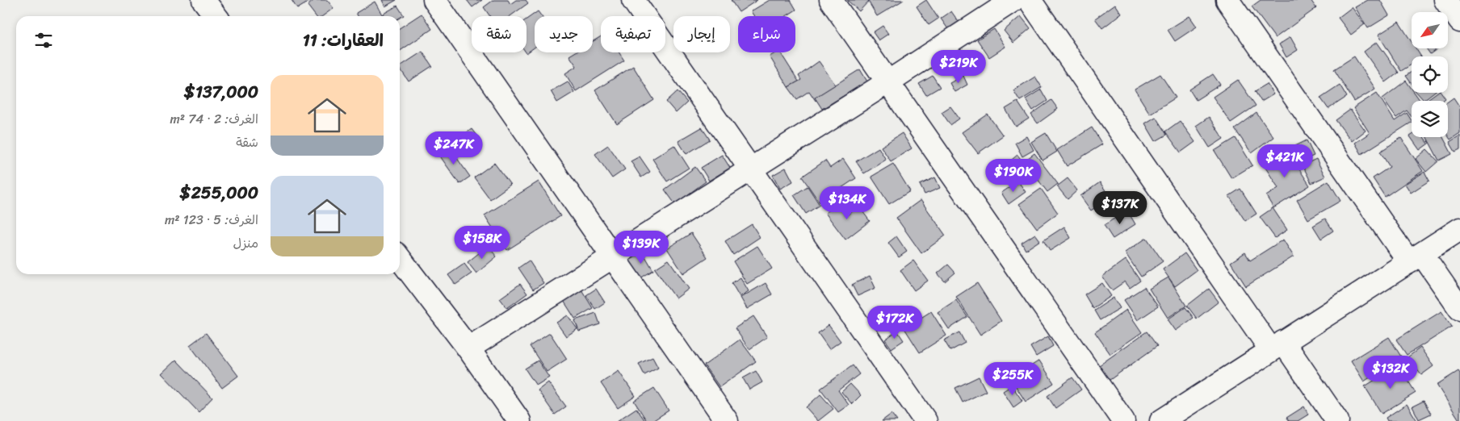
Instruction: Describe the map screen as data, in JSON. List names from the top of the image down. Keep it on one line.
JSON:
{"north":"bottom left","page":{"chip":["شراء","إيجار","تصفية","جديد","شقة"],"heading":"العقارات: 11","price":["$219K","$247K","$421K","$190K","$134K","$137K","$158K","$139K","$172K","$132K","$255K"],"list":[{"name":"$137,000","note":"الغرف: 2 · 74 m² · شقة"},{"name":"$255,000","note":"الغرف: 5 · 123 m² · منزل"}]}}
